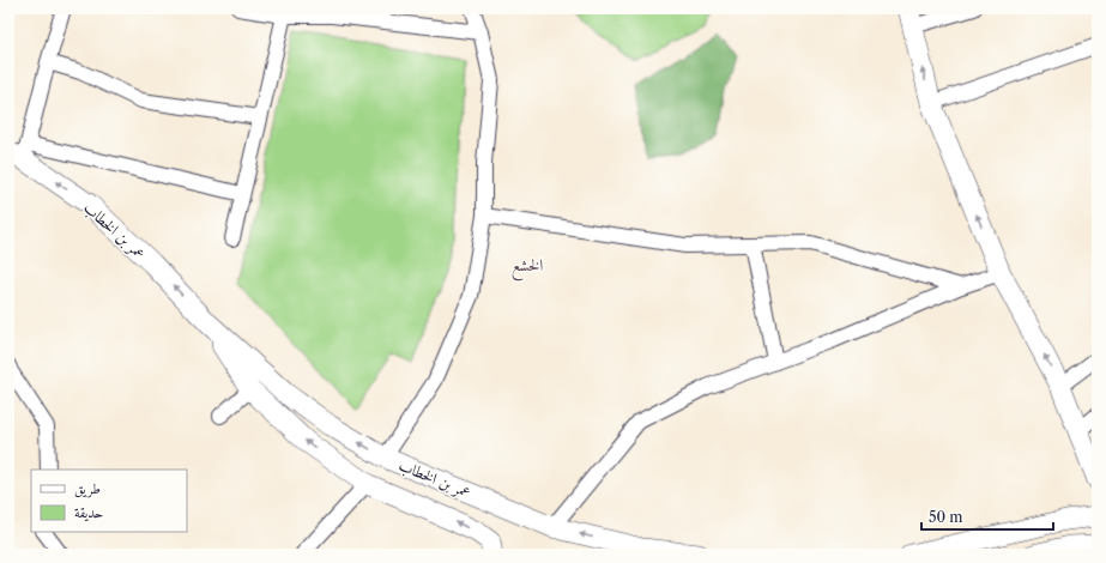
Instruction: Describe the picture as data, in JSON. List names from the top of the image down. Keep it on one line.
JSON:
{"streets":{"street":["عمر بن الخطاب"]},"districts":["الخشع"],"legend":["طريق","حديقة"],"scale_bar":"50 m"}
